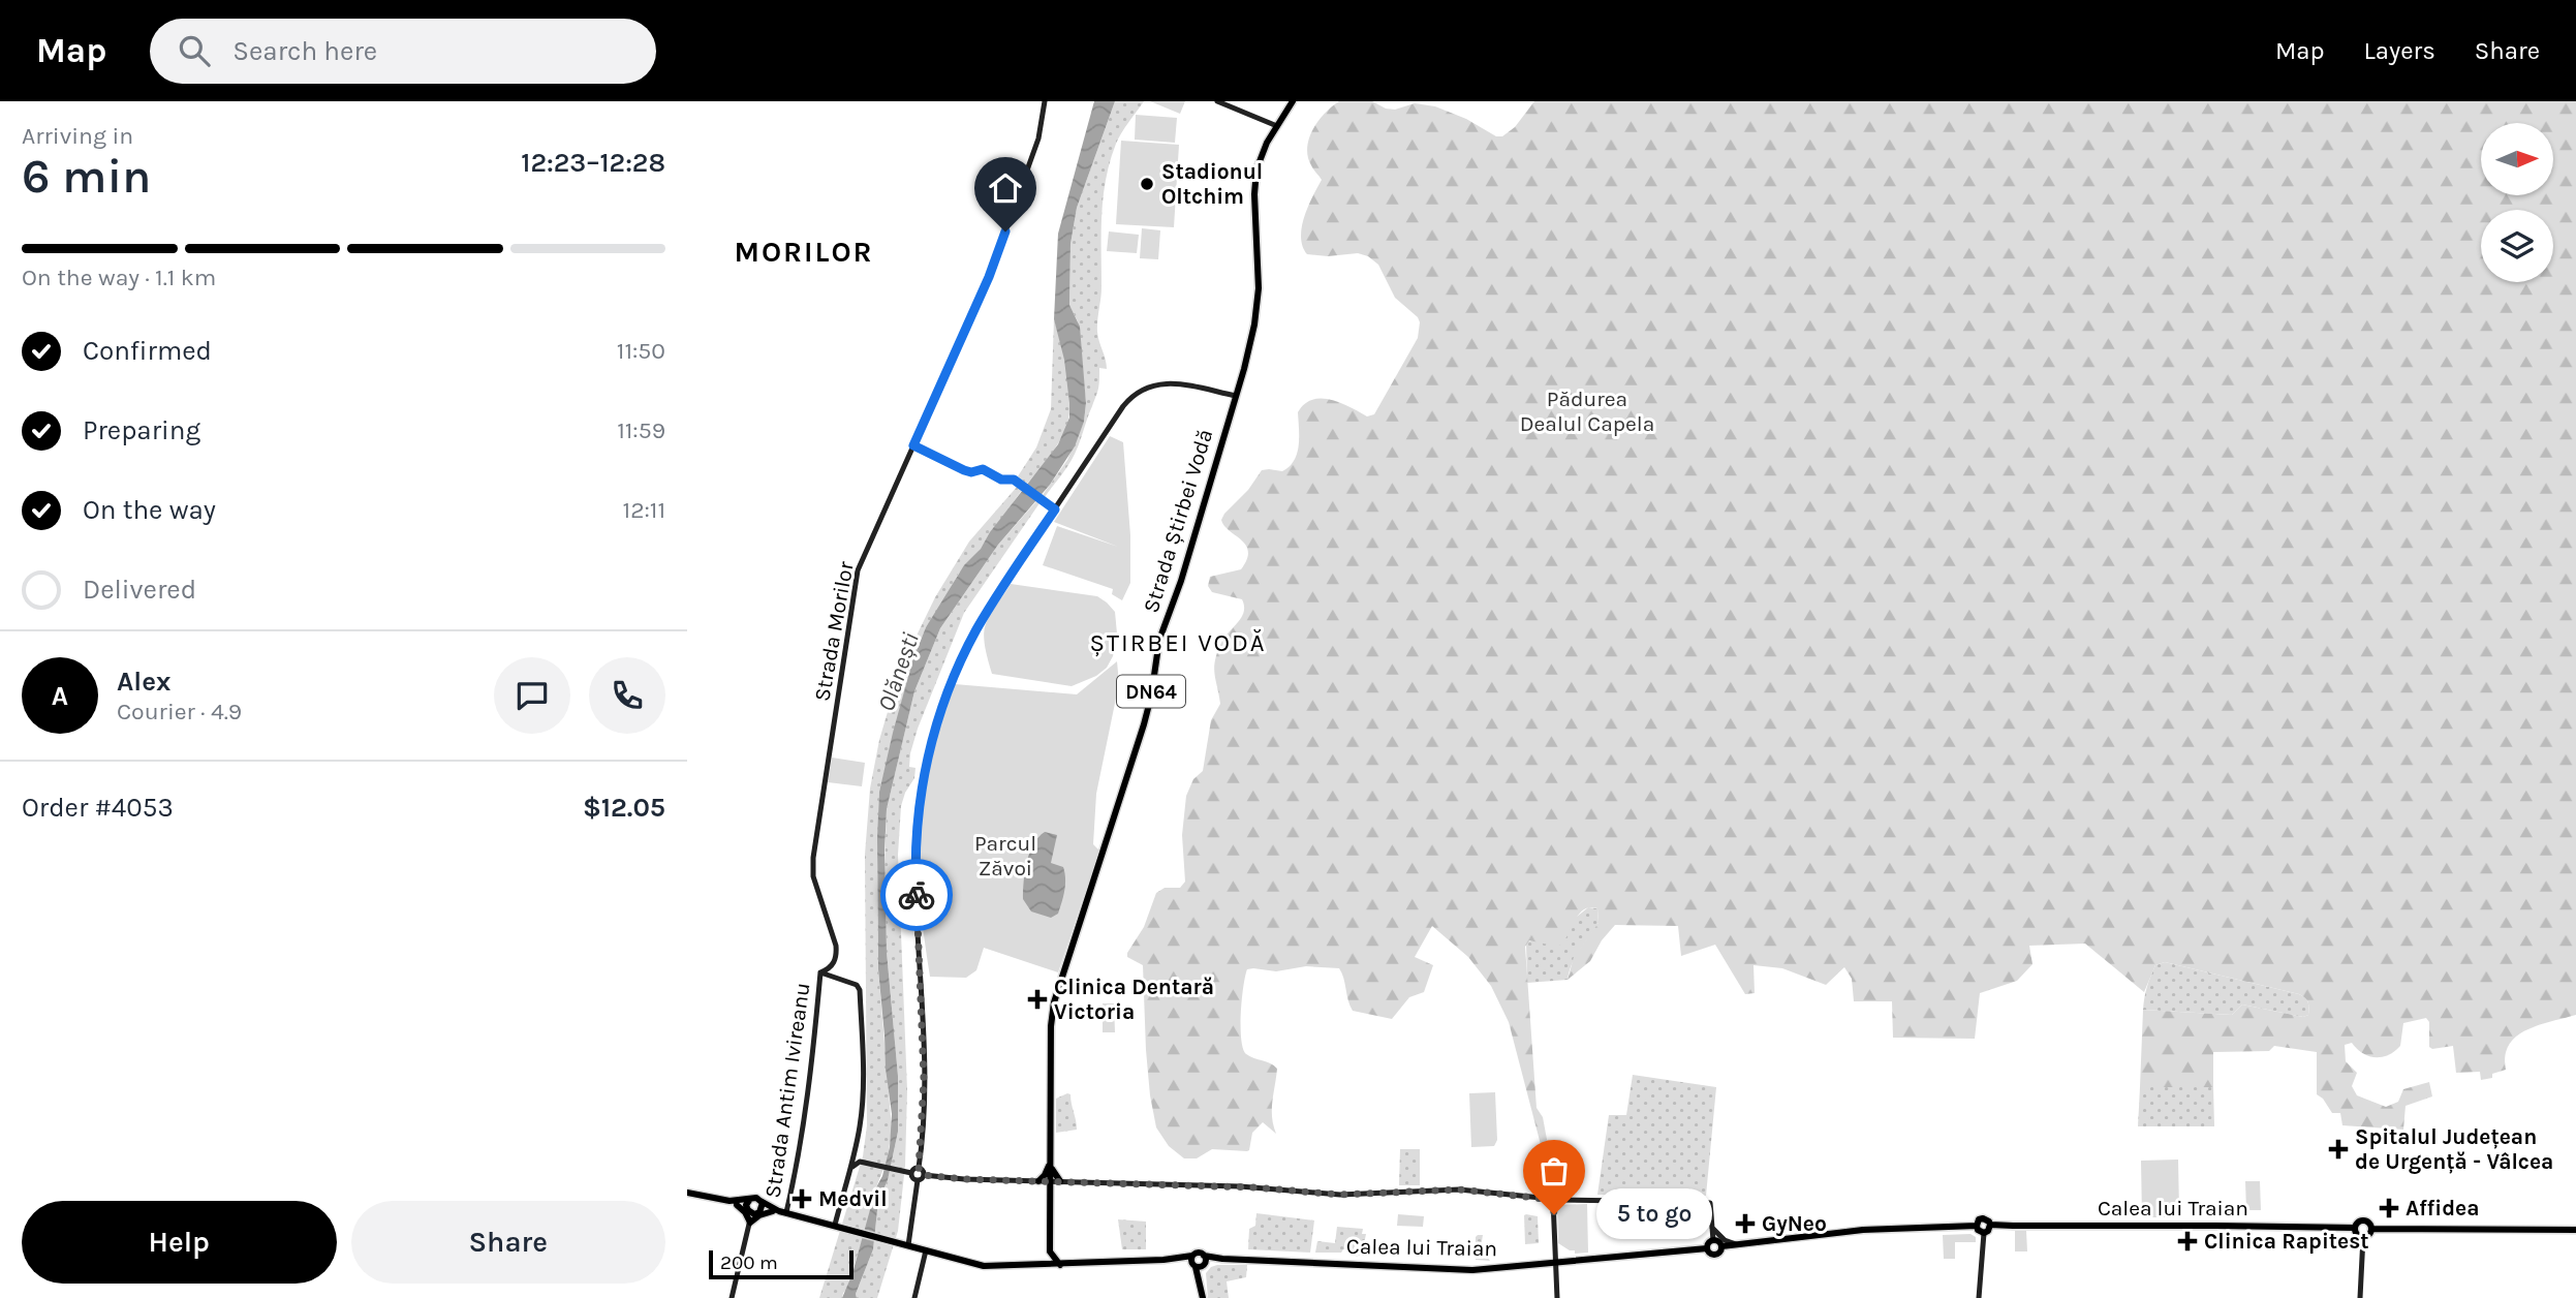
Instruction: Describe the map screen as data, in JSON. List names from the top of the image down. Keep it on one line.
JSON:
{"streets":{"main road":["Strada Știrbei Vodă","DN64","Calea lui Traian"],"street":["Strada Morilor","Strada Antim Ivireanu"]},"crossings":[["Strada Morilor","Strada Antim Ivireanu"]],"districts":["MORILOR","ȘTIRBEI VODĂ"],"water":["Olănești"],"parks":["Pădurea Dealul Capela","Parcul Zăvoi"],"places":{"other":["Stadionul Oltchim","5 to go"],"health":["Clinica Dentară Victoria","Spitalul Județean de Urgență - Vâlcea","Medvil","Affidea","GyNeo","Clinica Rapitest"]},"scale_bar":"200 m","north":"right","page":{"header":"Map","search":"Search here","nav":["Map","Layers","Share"],"heading":["6 min","Arriving in","12:23–12:28"],"panel":["Alex","Courier · 4.9","Order #4053","$12.05"],"bar":"On the way · 1.1 km","list":[["Confirmed","11:50"],["Preparing","11:59"],["On the way","12:11"],"Delivered"],"round":"A","buttons":["Help","Share"],"bubble":"5 to go","scale":"200 m"}}
